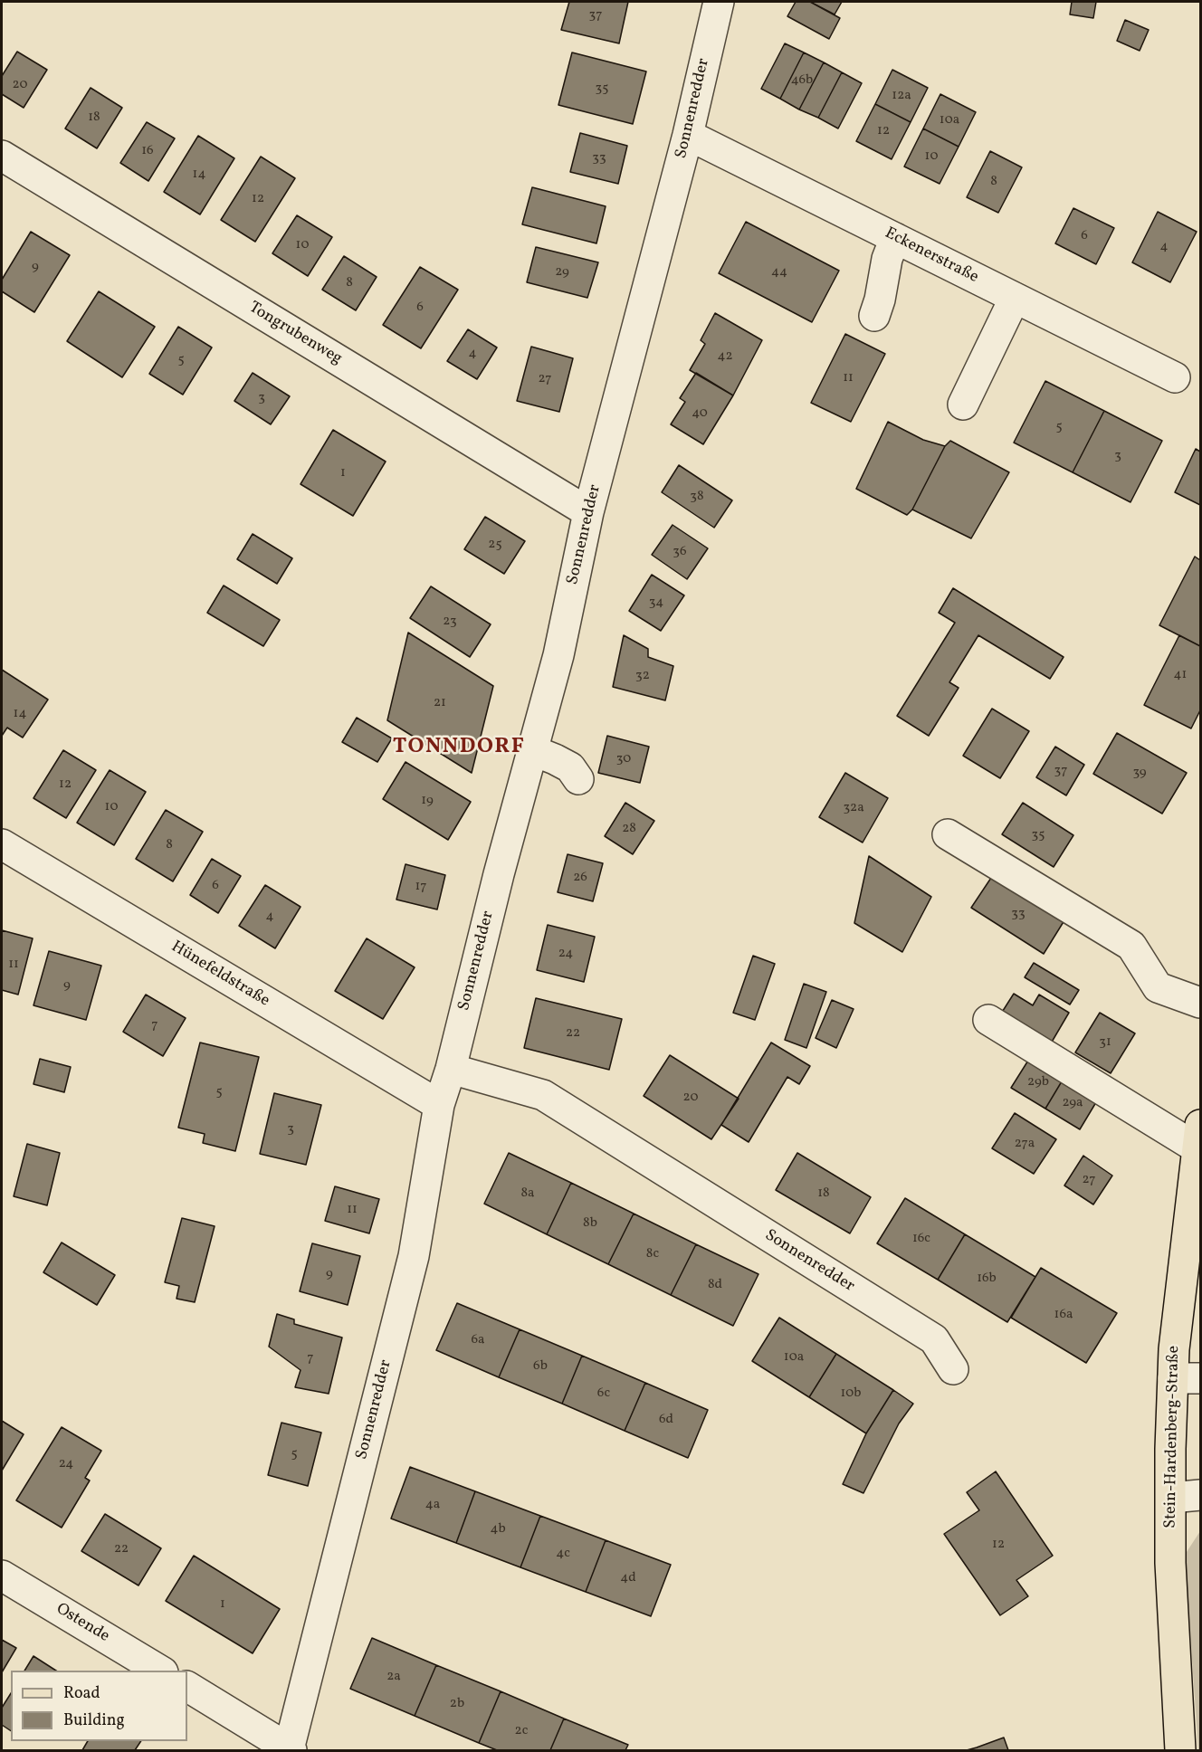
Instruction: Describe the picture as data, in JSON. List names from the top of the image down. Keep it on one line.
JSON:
{"streets":{"main road":["Stein-Hardenberg-Straße"],"street":["Sonnenredder","Eckenerstraße","Tongrubenweg","Hünefeldstraße","Ostende"]},"crossings":[["Sonnenredder","Eckenerstraße"],["Sonnenredder","Tongrubenweg"],["Sonnenredder","Hünefeldstraße"]],"districts":["TONNDORF"],"house_numbers":["37","46b","20","35","12a","18","10a","12","16","10","33","14","8","12","6","10","4","9","29","44","8","6","4","42","5","11","27","3","40","5","3","1","38","25","36","34","23","41","32","21","14","30","37","39","12","19","10","32a","28","35","8","26","6","17","33","4","24","11","9","7","22","31","29b","5","20","29a","3","27a","27","8a","18","11","8b","16c","8c","9","16b","8d","16a","6a","10a","7","6b","6c","10b","6d","5","24","4a","4b","12","22","4c","4d","1","2a","2b","2c"],"legend":["Road","Building"]}
